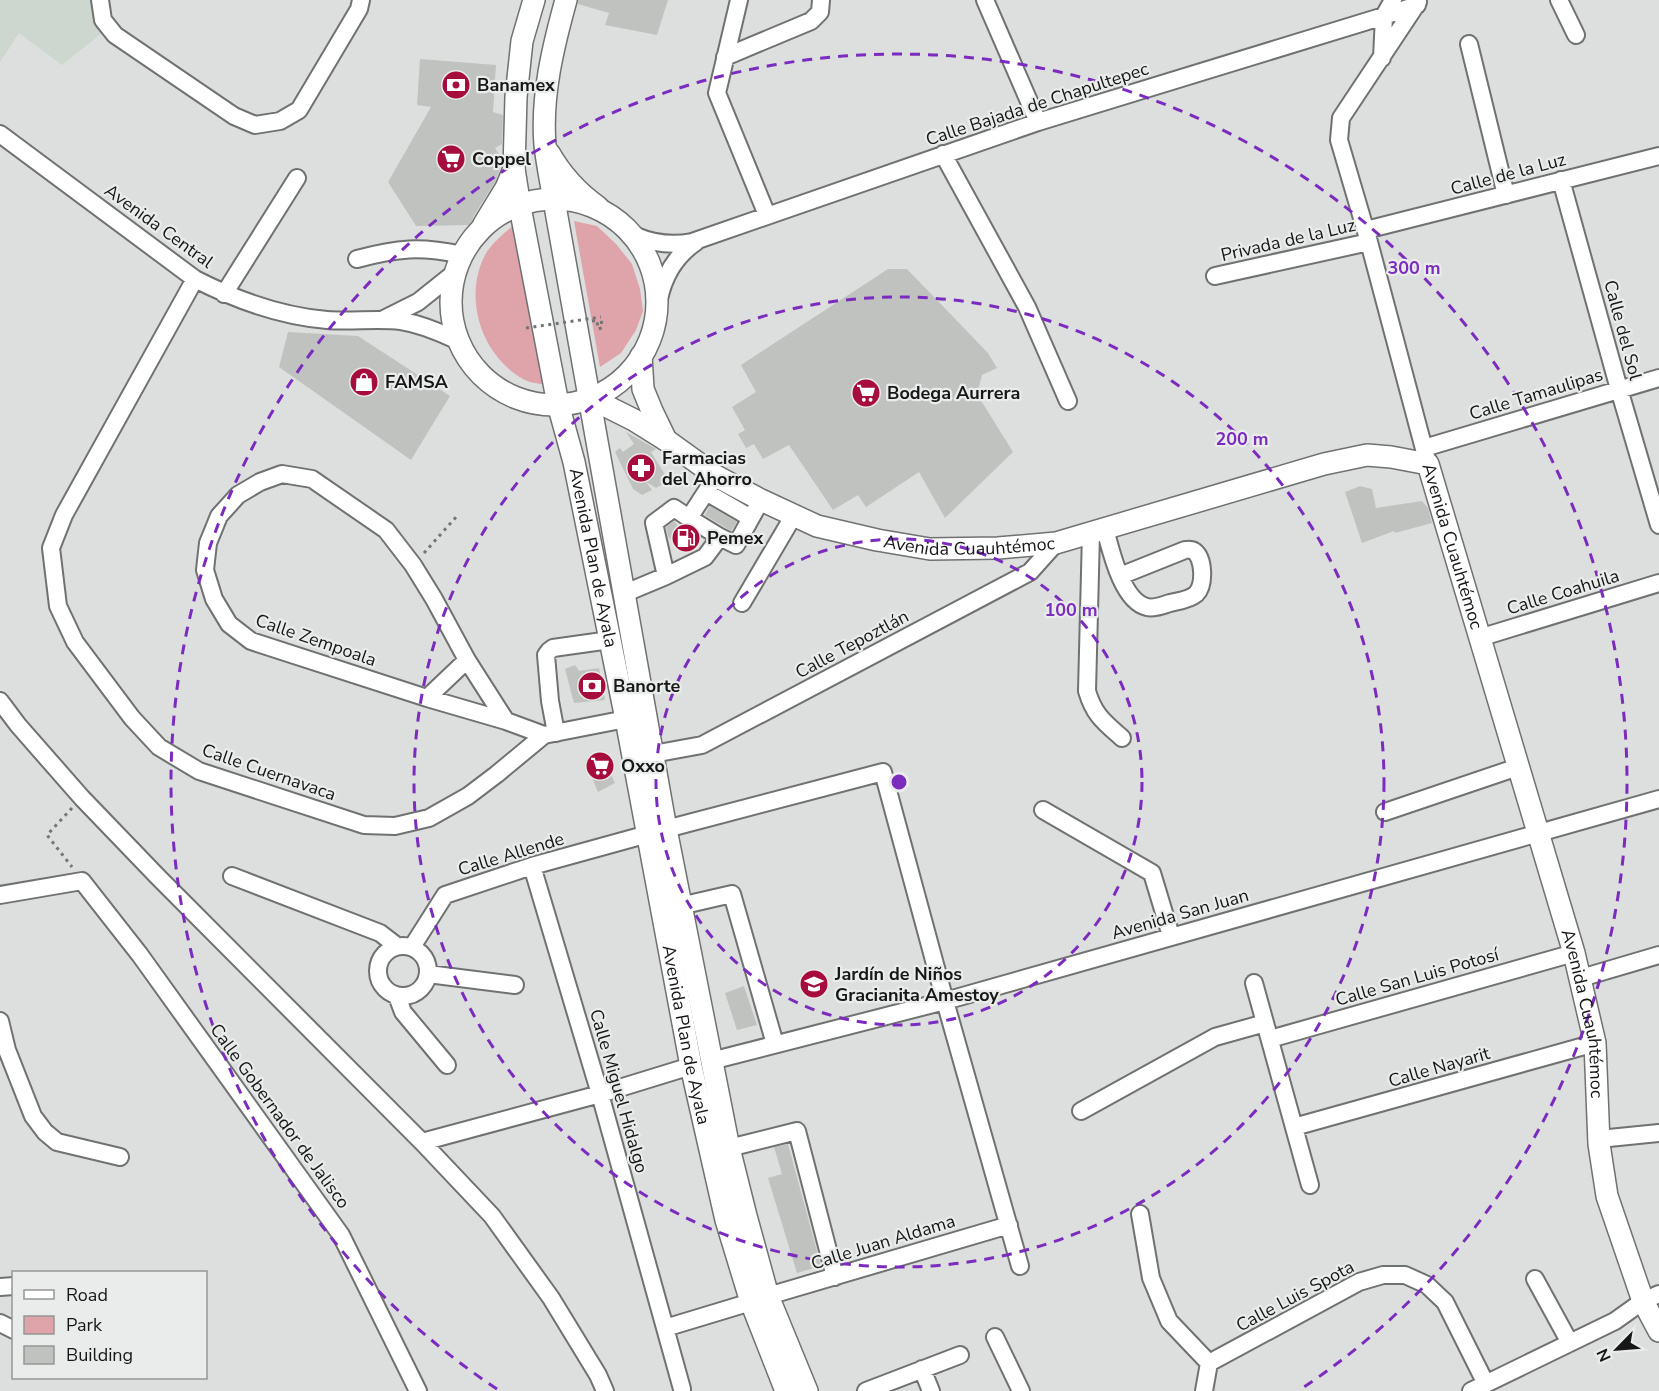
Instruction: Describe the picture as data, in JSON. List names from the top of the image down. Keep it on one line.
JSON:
{"streets":{"main road":["Avenida Cuauhtémoc","Avenida Plan de Ayala"],"street":["Calle Bajada de Chapultepec","Calle de la Luz","Avenida Central","Privada de la Luz","Calle del Sol","Calle Tamaulipas","Calle Coahuila","Calle Zempoala","Calle Tepoztlán","Calle Cuernavaca","Calle Allende","Avenida San Juan","Calle San Luis Potosí","Calle Nayarit","Calle Miguel Hidalgo","Calle Gobernador de Jalisco","Calle Juan Aldama","Calle Luis Spota"]},"crossings":[["Calle de la Luz","Privada de la Luz"],["Calle de la Luz","Calle del Sol"],["Avenida Central","Calle Cuernavaca"],["Calle del Sol","Calle Tamaulipas"],["Calle Tamaulipas","Avenida Cuauhtémoc"],["Avenida Cuauhtémoc","Avenida Plan de Ayala"],["Avenida Cuauhtémoc","Calle Coahuila"],["Avenida Cuauhtémoc","Calle Tepoztlán"],["Avenida Cuauhtémoc","Avenida San Juan"],["Avenida Cuauhtémoc","Calle San Luis Potosí"],["Avenida Cuauhtémoc","Calle Nayarit"],["Avenida Plan de Ayala","Calle Tepoztlán"],["Avenida Plan de Ayala","Calle Cuernavaca"],["Avenida Plan de Ayala","Calle Allende"],["Avenida Plan de Ayala","Avenida San Juan"],["Avenida Plan de Ayala","Calle Juan Aldama"],["Calle Zempoala","Calle Cuernavaca"],["Calle Allende","Avenida San Juan"],["Calle Allende","Calle Miguel Hidalgo"],["Avenida San Juan","Calle Miguel Hidalgo"],["Calle Miguel Hidalgo","Calle Juan Aldama"]],"places":{"bank":["Banamex","Banorte"],"supermarket":["Coppel","Bodega Aurrera","Oxxo"],"shop":["FAMSA"],"pharmacy":["Farmacias del Ahorro"],"fuel station":["Pemex"],"school or university":["Jardín de Niños Gracianita Amestoy"]},"legend":["Road","Park","Building"],"north":"bottom left","rings":["300 m","200 m","100 m"]}
